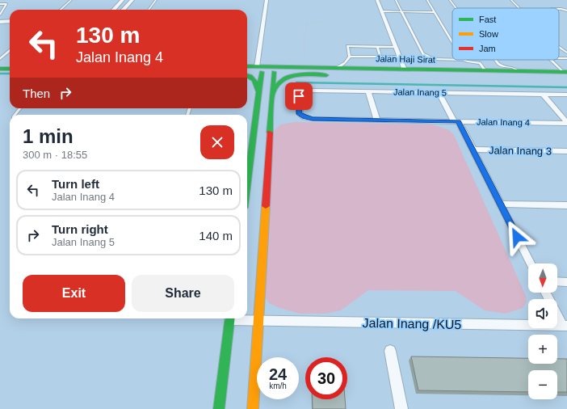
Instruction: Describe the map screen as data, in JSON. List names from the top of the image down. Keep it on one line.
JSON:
{"streets":{"main road":["Jalan Haji Sirat"],"street":["Jalan Inang 5","Jalan Inang 4","Jalan Inang 3","Jalan Inang /KU5"]},"crossings":[["Jalan Inang 5","Jalan Inang 4"]],"legend":["Fast","Slow","Jam"],"north":"bottom","page":{"turn":["130 m","Jalan Inang 4"],"then":"Then","heading":["1 min","300 m · 18:55"],"list":[{"name":"Turn left","note":"Jalan Inang 4","value":"130 m"},{"name":"Turn right","note":"Jalan Inang 5","value":"140 m"}],"map_buttons":["+","−"],"buttons":["Exit","Share"],"speed":"24 km/h","limit":"30"}}
